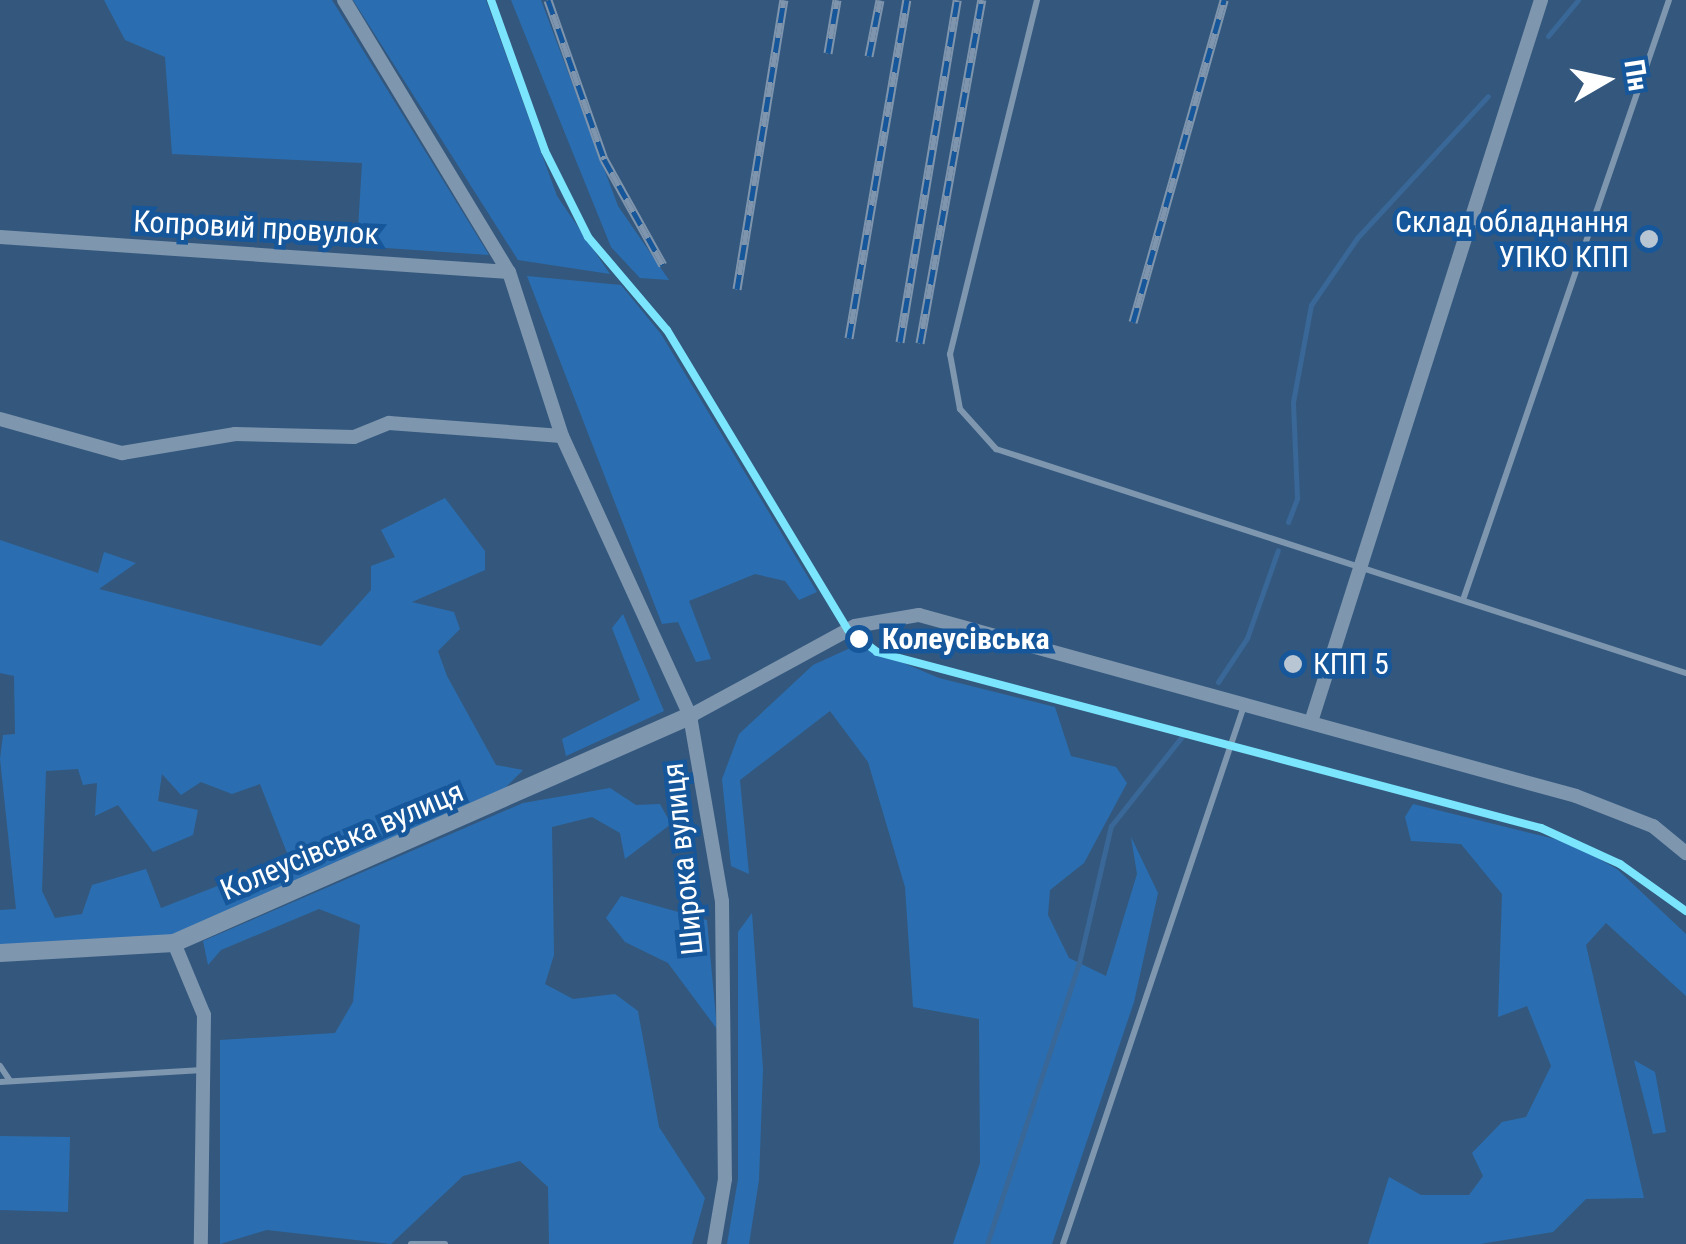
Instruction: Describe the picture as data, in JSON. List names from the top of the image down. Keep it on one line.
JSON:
{"streets":{"street":["Копровий провулок","Колеусівська вулиця","Широка вулиця"]},"crossings":[["Копровий провулок","Широка вулиця"],["Колеусівська вулиця","Широка вулиця"]],"places":["Склад обладнання УПКО КПП","Колеусівська","КПП 5"],"north":"right"}
